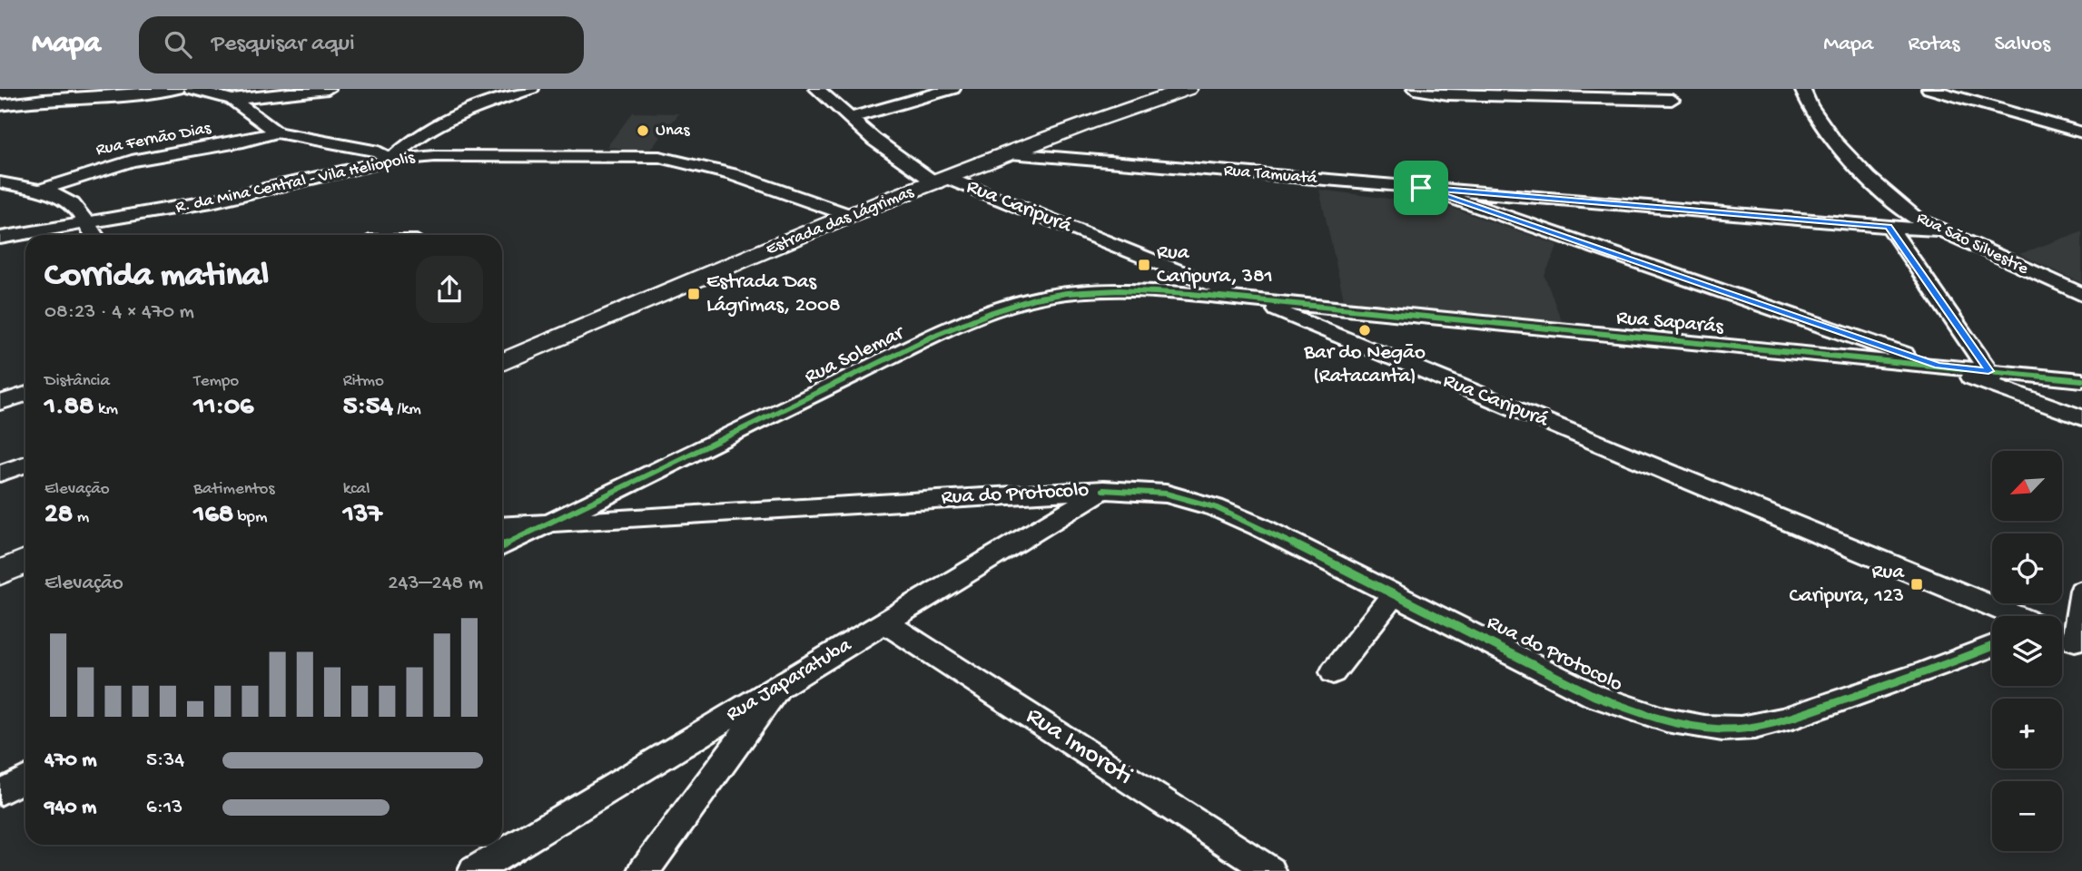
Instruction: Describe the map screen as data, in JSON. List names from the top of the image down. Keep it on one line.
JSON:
{"streets":{"main road":["Estrada das Lágrimas"],"street":["Rua Fernão Dias","Rua Tamuatá","R. da Mina Central - Vila Heliopolis","Rua Caripurá","Rua São Silvestre","Rua Saparás","Rua Solemar","Rua do Protocolo","Rua Japaratuba","Rua Imoroti"]},"crossings":[["Rua Tamuatá","Estrada das Lágrimas"],["Rua Tamuatá","Rua São Silvestre"],["R. da Mina Central - Vila Heliopolis","Estrada das Lágrimas"],["Rua Caripurá","Estrada das Lágrimas"],["Rua Caripurá","Rua Saparás"],["Rua Caripurá","Rua Solemar"],["Rua Saparás","Rua Solemar"],["Rua Solemar","Rua do Protocolo"],["Rua do Protocolo","Rua Japaratuba"],["Rua Japaratuba","Rua Imoroti"]],"places":{"other":["Unas","Bar do Negão (Ratacanta)"],"transit":["Rua Caripura, 381","Estrada Das Lágrimas, 2008","Rua Caripura, 123"]},"north":"bottom left","page":{"header":"Mapa","search":"Pesquisar aqui","nav":["Mapa","Rotas","Salvos"],"heading":["Corrida matinal","08:23 · 4 × 470 m"],"stats":[["Distância","1.88 km"],["Tempo","11:06"],["Ritmo","5:54 /km"],["Elevação","28 m"],["Batimentos","168 bpm"],["kcal","137"]],"map_buttons":["+","−"],"chart":["Elevação","243–248 m"],"list":[{"name":"470 m","note":"5:34"},{"name":"940 m","note":"6:13"}]}}
